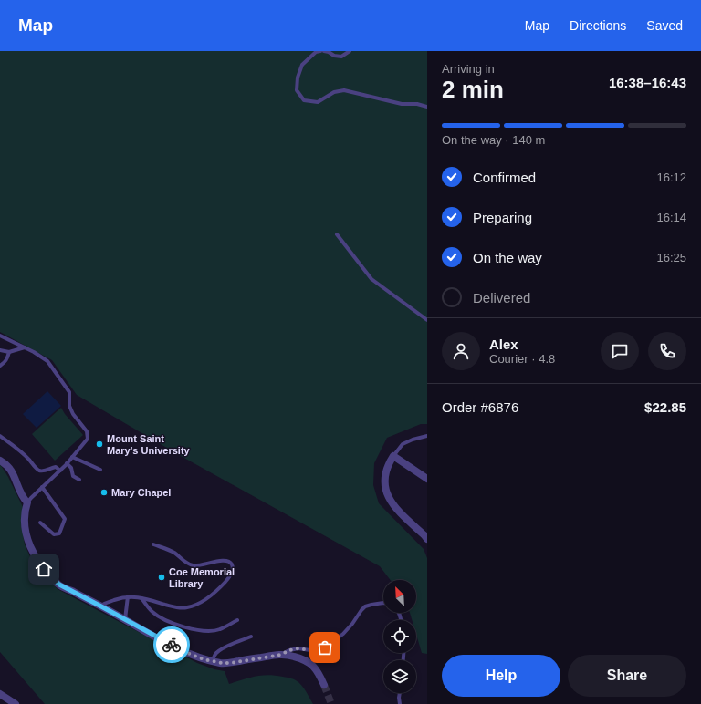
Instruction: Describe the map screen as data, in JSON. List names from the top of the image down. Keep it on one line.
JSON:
{"places":["Mount Saint Mary's University","Mary Chapel","Coe Memorial Library"],"north":"top left","page":{"header":"Map","nav":["Map","Directions","Saved"],"heading":["2 min","Arriving in","16:38–16:43"],"panel":["Alex","Courier · 4.8","Order #6876","$22.85"],"bar":"On the way · 140 m","list":[["Confirmed","16:12"],["Preparing","16:14"],["On the way","16:25"],"Delivered"],"buttons":["Help","Share"]}}
